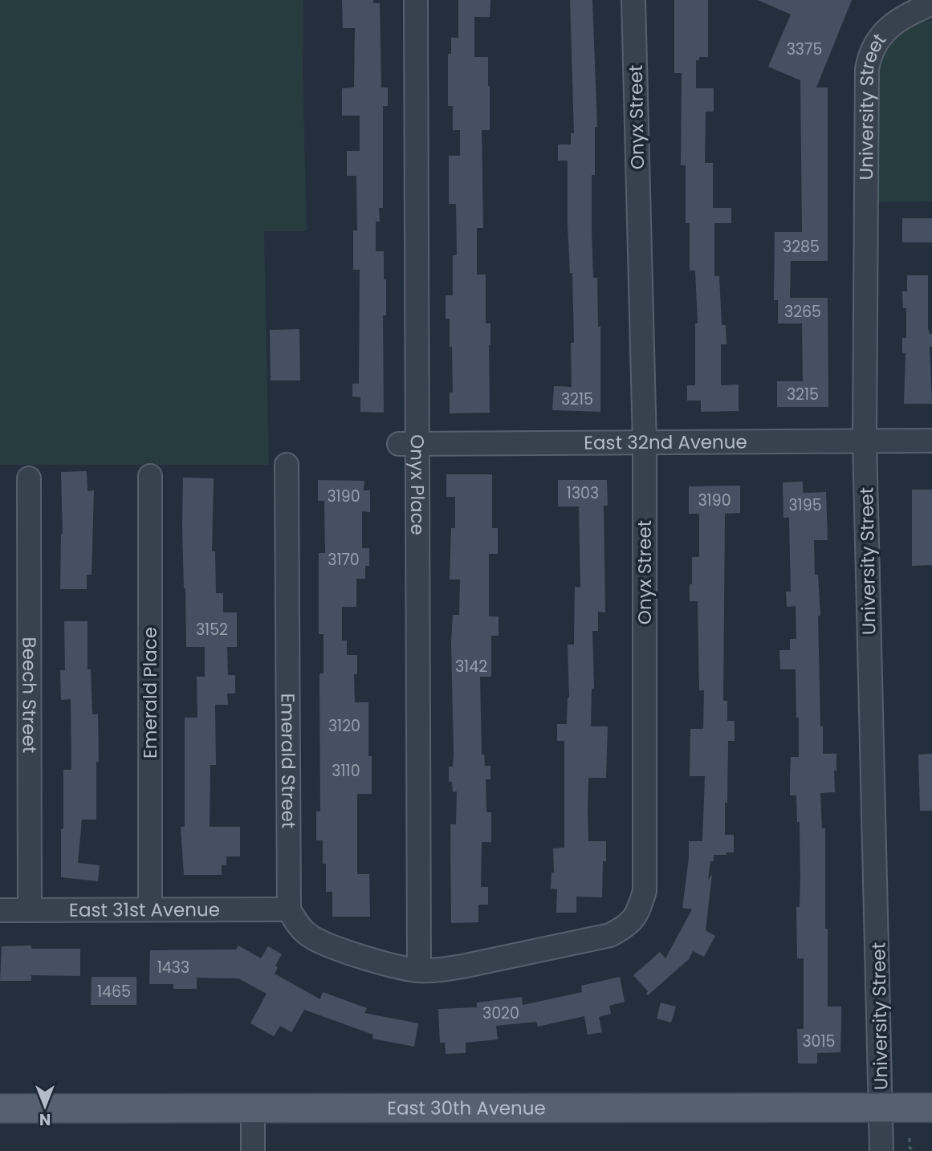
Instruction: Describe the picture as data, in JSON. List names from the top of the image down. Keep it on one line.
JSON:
{"streets":{"main road":["East 30th Avenue"],"street":["University Street","Onyx Street","East 32nd Avenue","Onyx Place","Emerald Place","Beech Street","Emerald Street","East 31st Avenue"]},"crossings":[["University Street","East 32nd Avenue"],["University Street","East 30th Avenue"],["Onyx Street","East 32nd Avenue"],["Onyx Street","Onyx Place"],["East 32nd Avenue","Onyx Place"],["Emerald Place","East 31st Avenue"],["Beech Street","East 31st Avenue"],["Emerald Street","East 31st Avenue"]],"house_numbers":["3375","3285","3265","3215","3215","1303","3190","3190","3195","3170","3152","3142","3120","3110","1433","1465","3020","3015"],"north":"bottom"}
